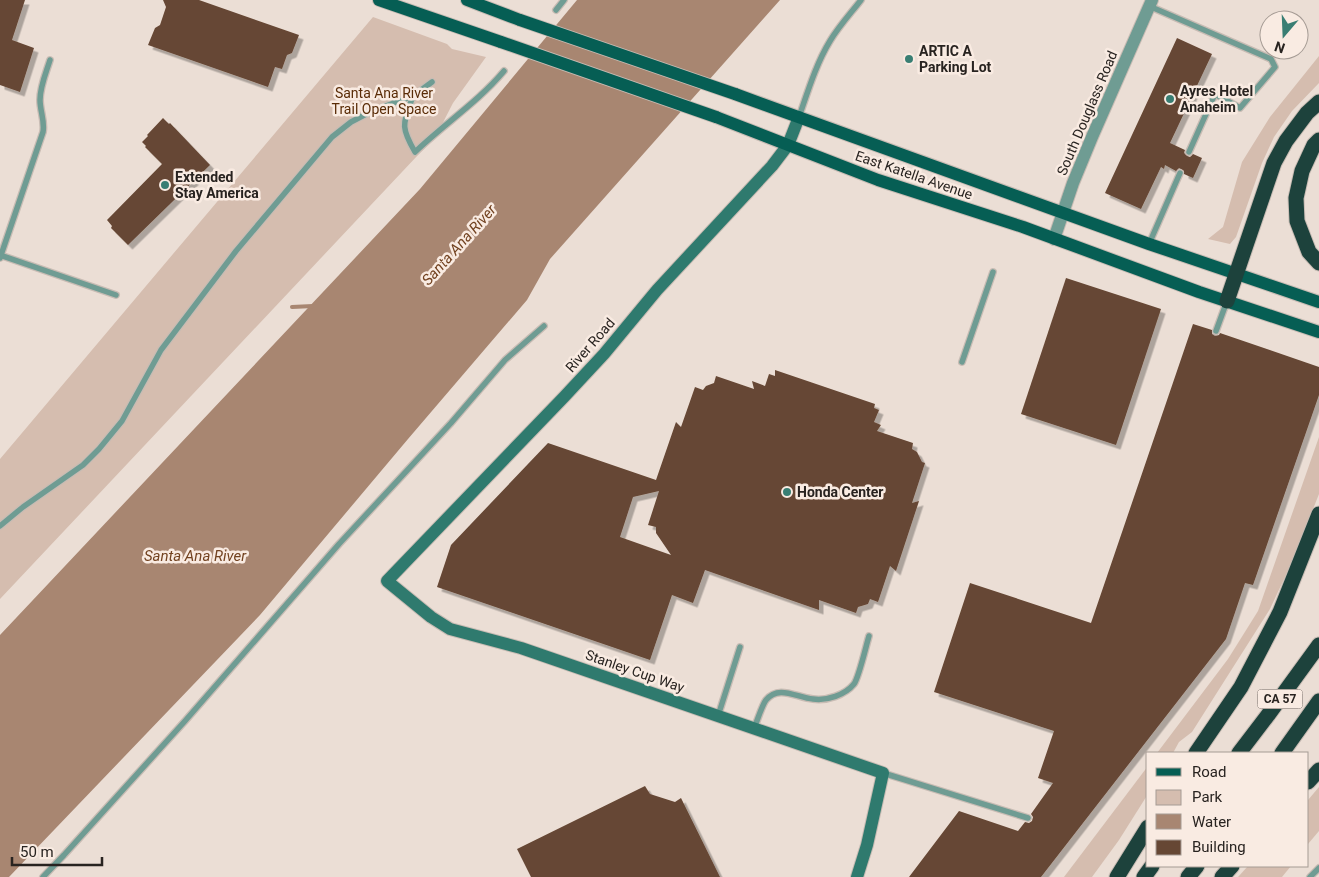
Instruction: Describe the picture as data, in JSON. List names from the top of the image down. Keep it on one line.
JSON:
{"streets":{"highway":["CA 57"],"main road":["East Katella Avenue","River Road","Stanley Cup Way"],"street":["South Douglass Road"]},"crossings":[["South Douglass Road","East Katella Avenue"],["East Katella Avenue","River Road"],["River Road","Stanley Cup Way"]],"water":["Santa Ana River"],"parks":["Santa Ana River Trail Open Space"],"places":["ARTIC A Parking Lot","Ayres Hotel Anaheim","Extended Stay America","Honda Center"],"legend":["Road","Park","Water","Building"],"scale_bar":"50 m","north":"bottom"}
